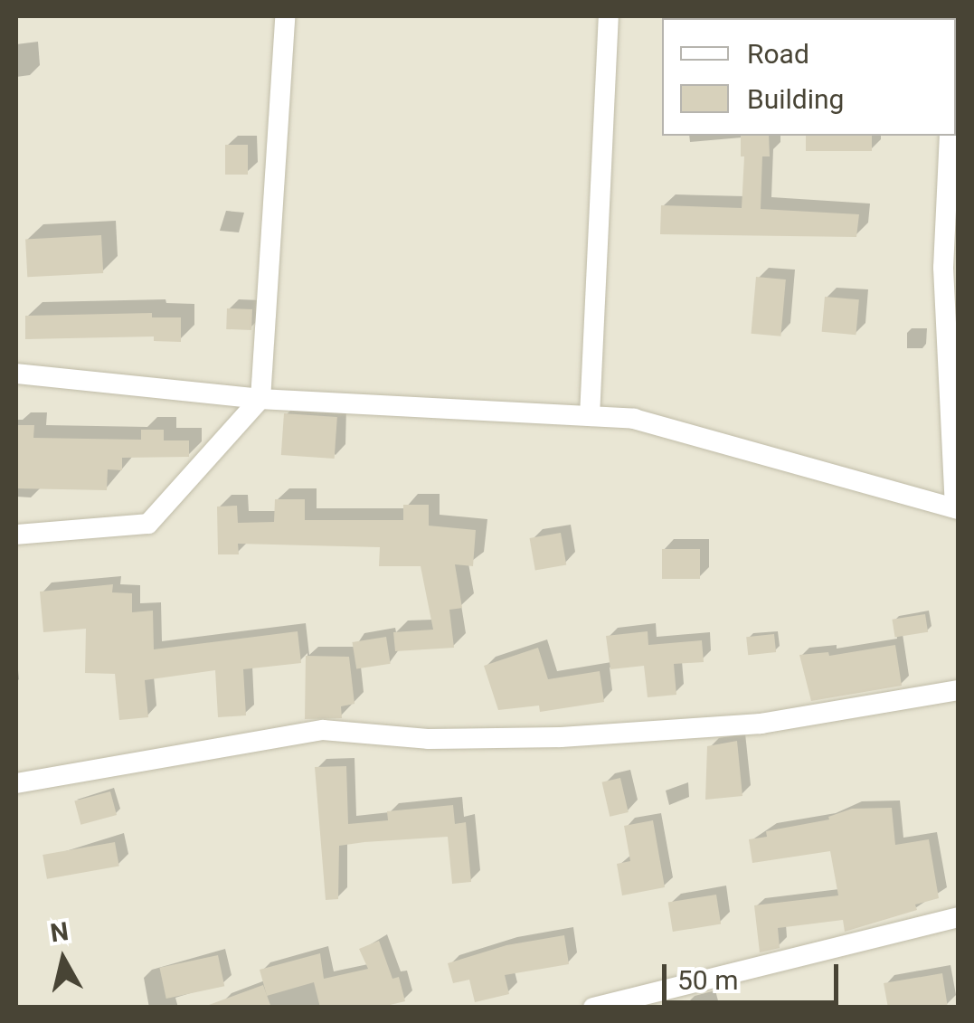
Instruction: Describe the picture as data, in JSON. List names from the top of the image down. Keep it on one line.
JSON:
{"legend":["Road","Building"],"scale_bar":"50 m","north":"top"}
